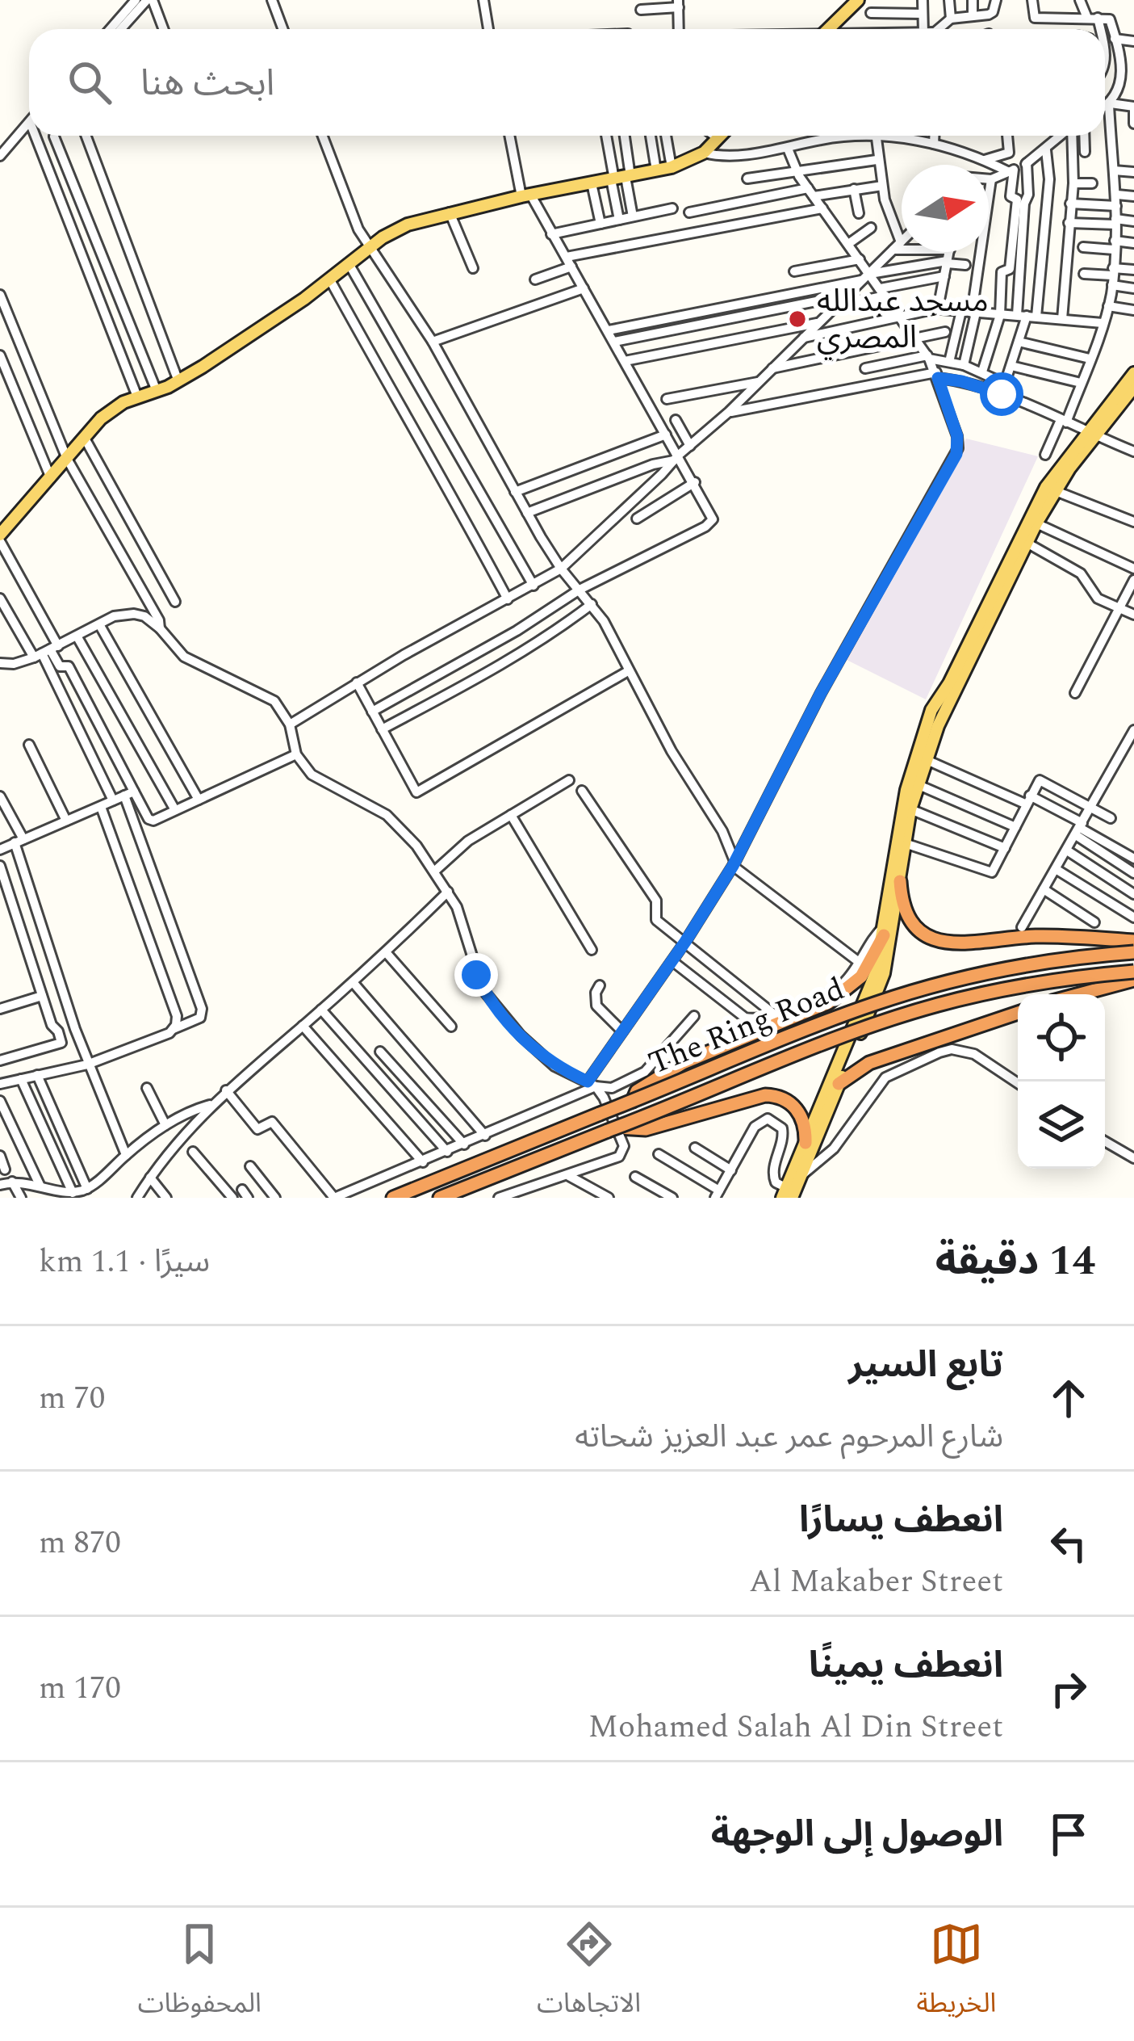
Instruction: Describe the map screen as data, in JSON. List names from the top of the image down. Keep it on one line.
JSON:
{"streets":{"highway":["The Ring Road"]},"places":["مسجد عبدالله المصري"],"north":"right","page":{"search":"ابحث هنا","heading":["14 دقيقة","سيرًا · 1.1 km"],"list":[["تابع السير","شارع المرحوم عمر عبد العزيز شحاته","70 m"],["انعطف يسارًا","Al Makaber Street","870 m"],["انعطف يمينًا","Mohamed Salah Al Din Street","170 m"],"الوصول إلى الوجهة"],"nav":["الخريطة","الاتجاهات","المحفوظات"]}}
